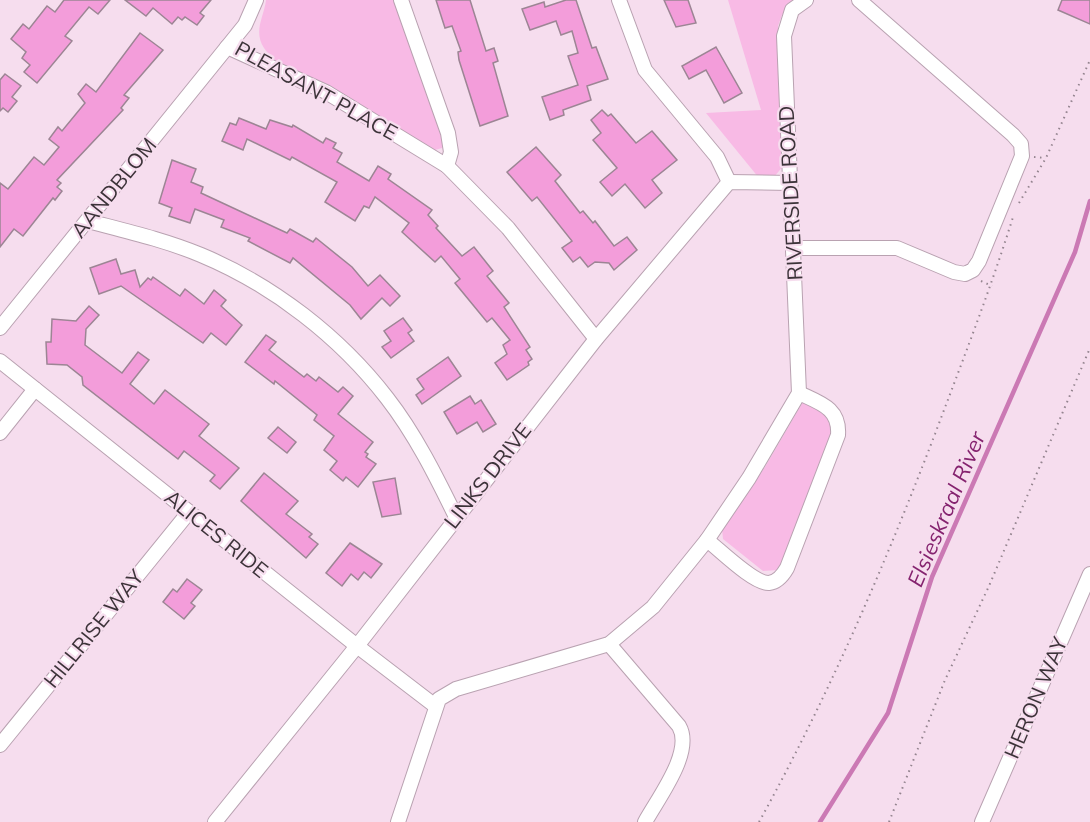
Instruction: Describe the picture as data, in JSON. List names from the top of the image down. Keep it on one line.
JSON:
{"streets":{"street":["PLEASANT PLACE","AANDBLOM","RIVERSIDE ROAD","LINKS DRIVE","ALICES RIDE","HILLRISE WAY","HERON WAY"]},"crossings":[["PLEASANT PLACE","AANDBLOM"],["PLEASANT PLACE","LINKS DRIVE"],["LINKS DRIVE","ALICES RIDE"],["ALICES RIDE","HILLRISE WAY"]],"water":["Elsieskraal River"]}
